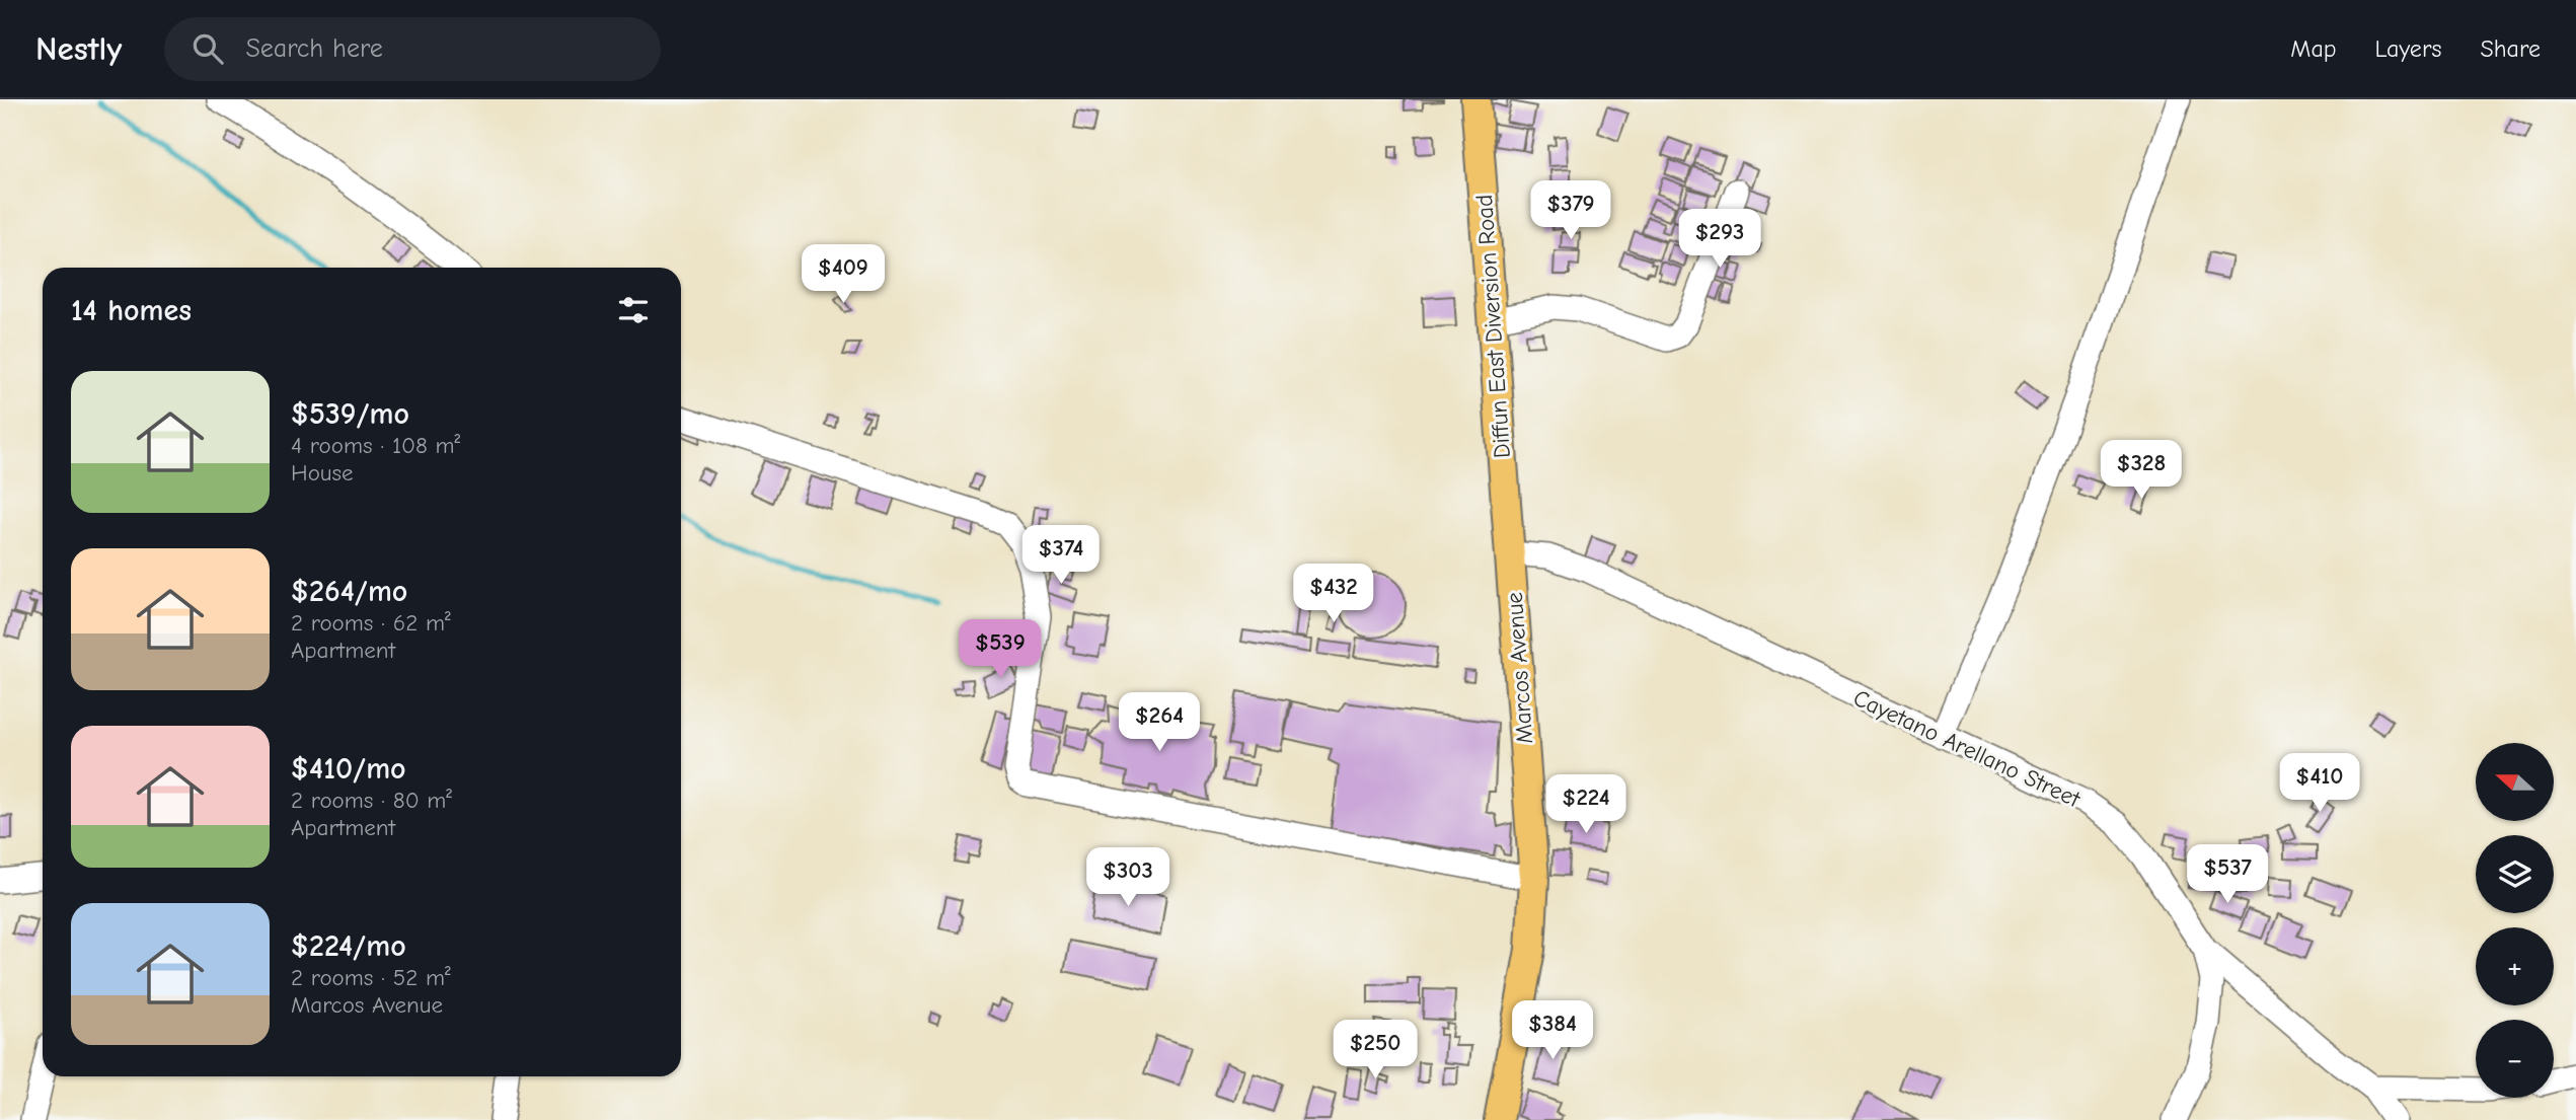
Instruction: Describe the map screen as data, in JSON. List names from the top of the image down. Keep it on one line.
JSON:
{"streets":{"main road":["Diffun East Diversion Road","Marcos Avenue"],"street":["Cayetano Arellano Street"]},"crossings":[["Diffun East Diversion Road","Marcos Avenue"],["Diffun East Diversion Road","Cayetano Arellano Street"],["Marcos Avenue","Cayetano Arellano Street"]],"north":"left","page":{"header":"Nestly","search":"Search here","nav":["Map","Layers","Share"],"price":["$379","$293","$409","$328","$374","$432","$539","$264","$410","$224","$537","$303","$384","$250"],"heading":"14 homes","list":[{"name":"$539/mo","note":"4 rooms · 108 m² · House"},{"name":"$264/mo","note":"2 rooms · 62 m² · Apartment"},{"name":"$410/mo","note":"2 rooms · 80 m² · Apartment"},{"name":"$224/mo","note":"2 rooms · 52 m² · Marcos Avenue"}],"map_buttons":["+","−"]}}
